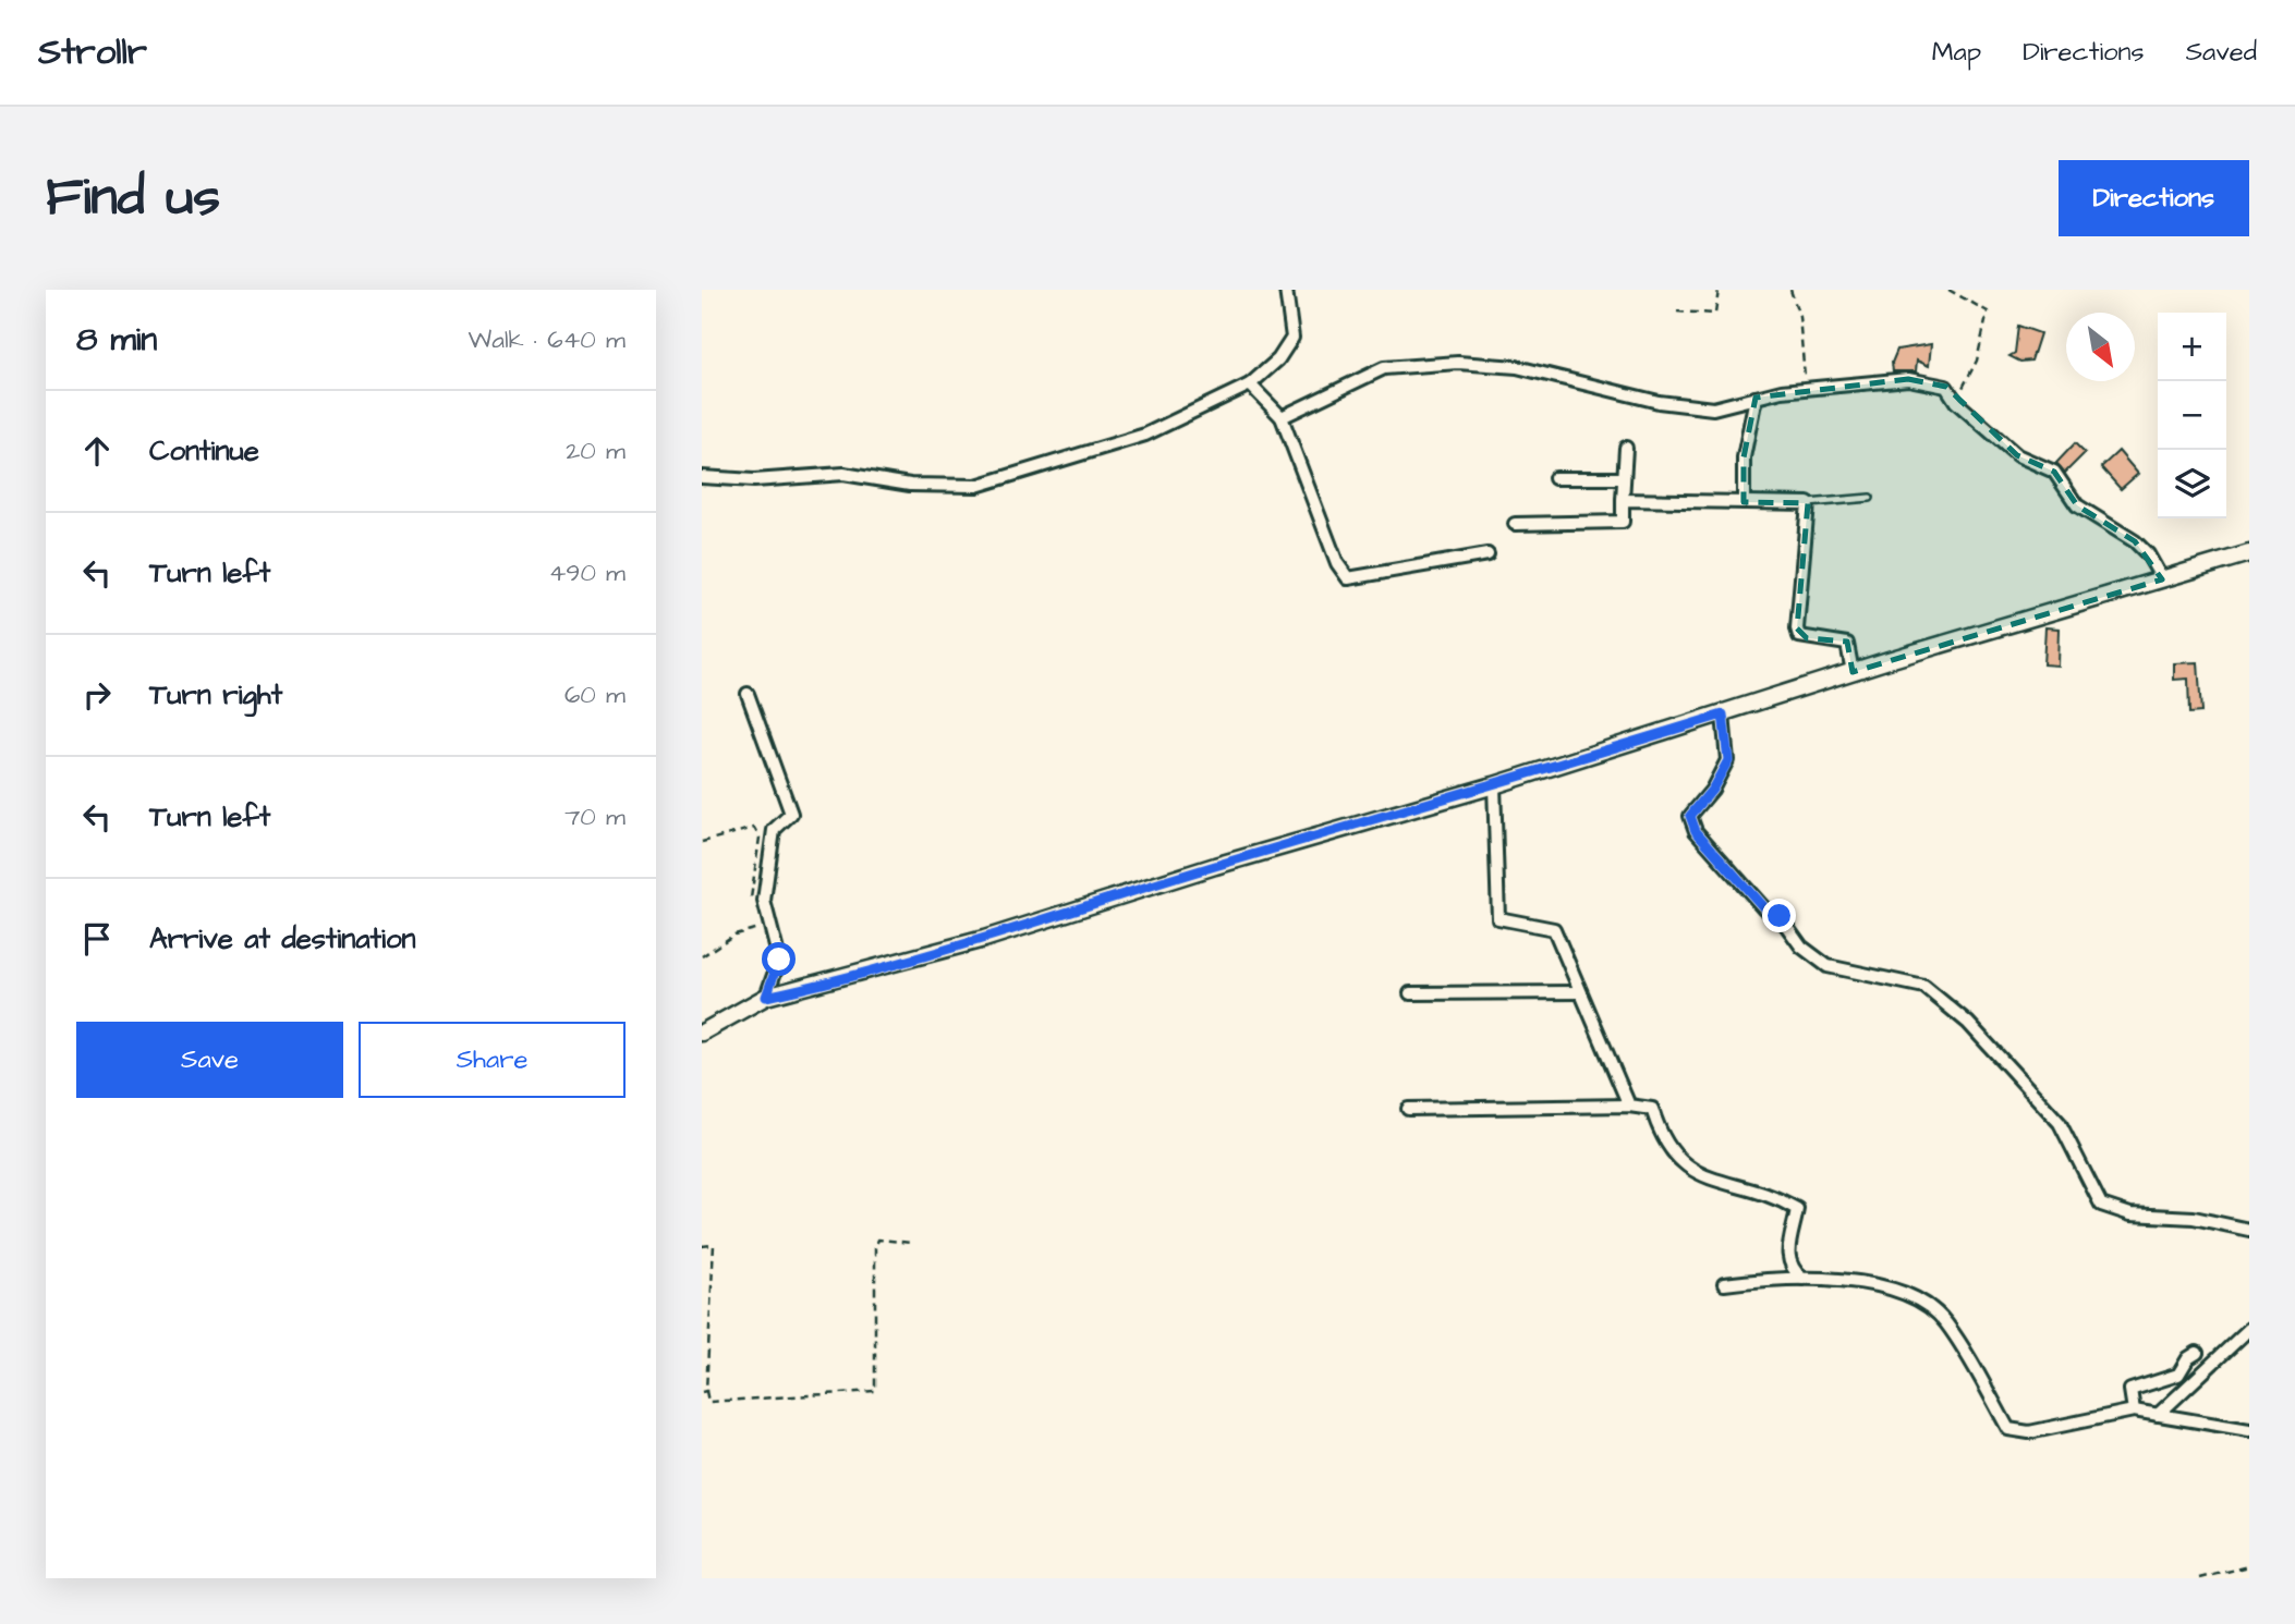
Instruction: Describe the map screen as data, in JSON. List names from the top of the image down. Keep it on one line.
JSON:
{"north":"bottom right","page":{"header":"Strollr","nav":["Map","Directions","Saved"],"buttons":["Directions",["Save","Share"]],"title":"Find us","heading":["8 min","Walk · 640 m"],"map_buttons":["+","−"],"list":[["Continue","20 m"],["Turn left","490 m"],["Turn right","60 m"],["Turn left","70 m"],"Arrive at destination"]}}
